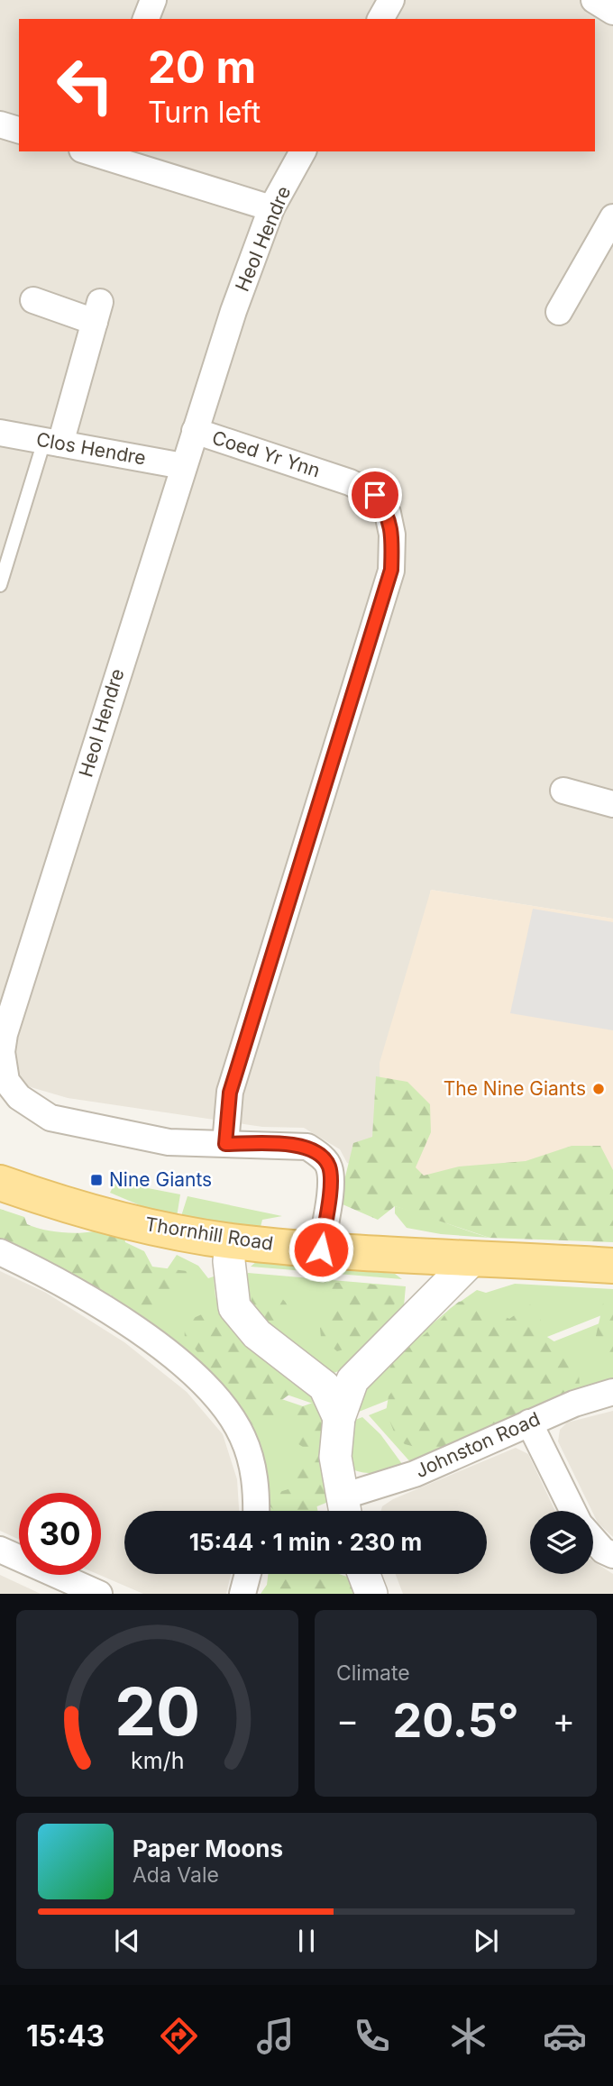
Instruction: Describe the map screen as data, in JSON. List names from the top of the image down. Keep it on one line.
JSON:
{"streets":{"main road":["Thornhill Road"],"street":["Heol Hendre","Clos Hendre","Coed Yr Ynn","Johnston Road"]},"crossings":[["Heol Hendre","Clos Hendre"],["Heol Hendre","Coed Yr Ynn"],["Heol Hendre","Thornhill Road"]],"places":{"other":["The Nine Giants"],"transit":["Nine Giants"]},"page":{"turn":["20 m","Turn left"],"limit":"30","trip":"15:44 · 1 min · 230 m","tile":"Climate","heat":["−","20.5°","+"],"song":["Paper Moons","Ada Vale"],"tabs":"15:43","gauge":["20","km/h"]}}
